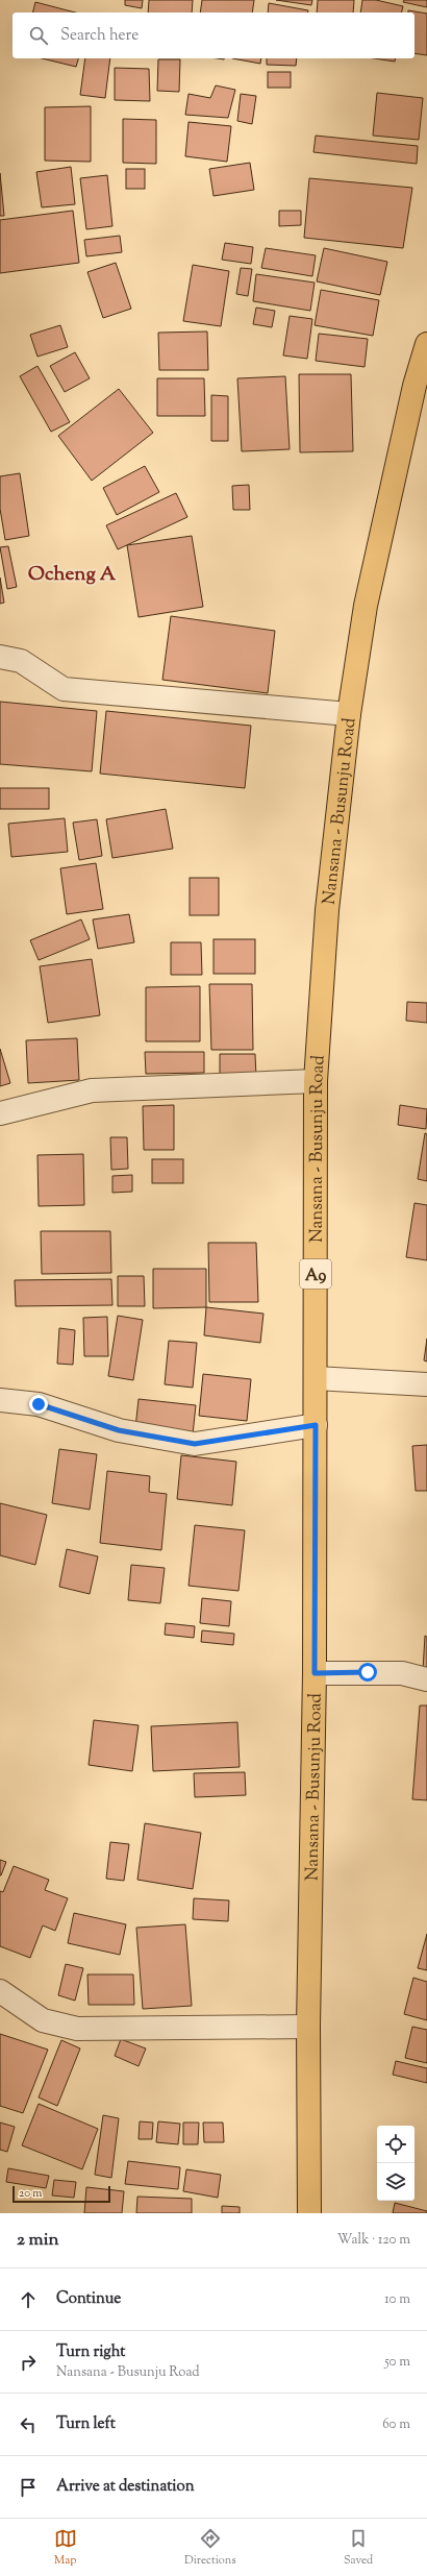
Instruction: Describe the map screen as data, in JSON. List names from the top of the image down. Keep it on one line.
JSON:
{"streets":{"main road":["Nansana - Busunju Road","A9"]},"districts":["Ocheng A"],"scale_bar":"20 m","page":{"search":"Search here","scale":"20 m","heading":["2 min","Walk · 120 m"],"list":[["Continue","10 m"],["Turn right","Nansana - Busunju Road","50 m"],["Turn left","60 m"],"Arrive at destination"],"nav":["Map","Directions","Saved"]}}
